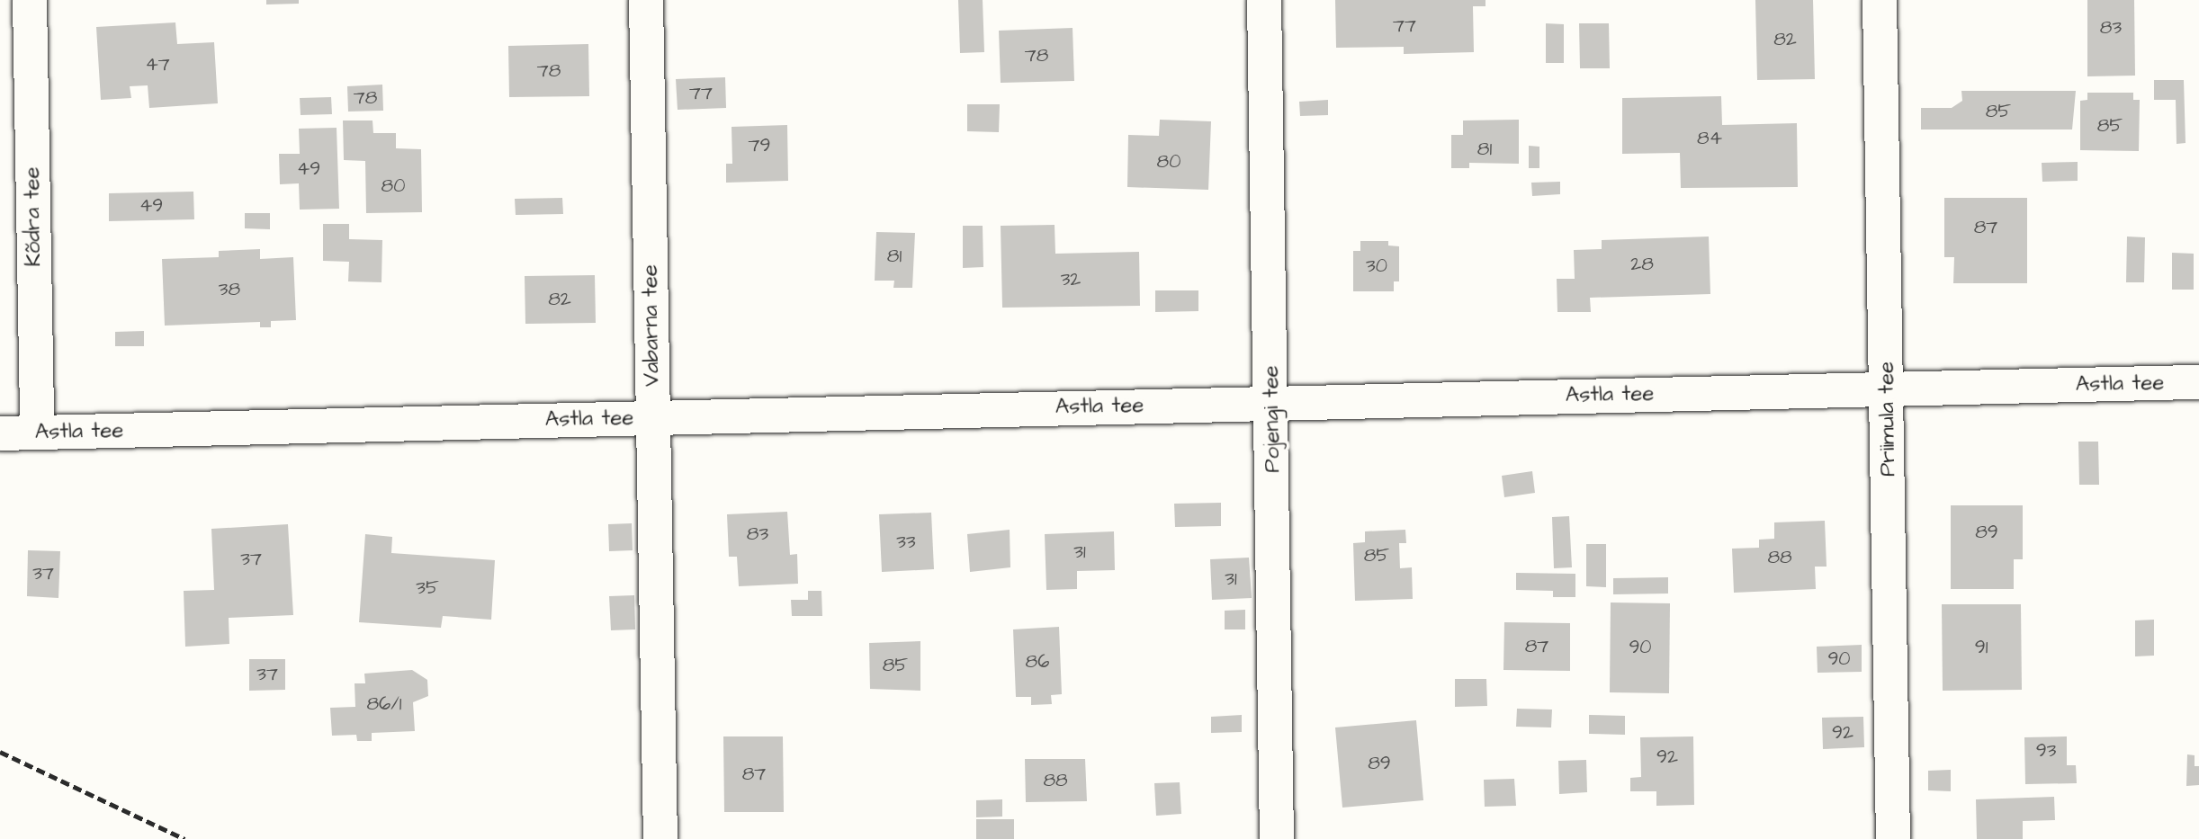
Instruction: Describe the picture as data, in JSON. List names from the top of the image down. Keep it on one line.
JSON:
{"streets":{"street":["Kõdra tee","Vabarna tee","Astla tee","Pojengi tee","Priimula tee"]},"crossings":[["Kõdra tee","Astla tee"],["Vabarna tee","Astla tee"],["Astla tee","Pojengi tee"],["Astla tee","Priimula tee"]],"house_numbers":["77","83","82","78","47","78","77","78","85","85","84","79","81","80","49","80","49","87","81","28","30","32","38","82","89","83","33","31","85","88","37","37","31","35","87","90","91","90","86","85","37","86/1","92","93","92","89","87","88"]}
